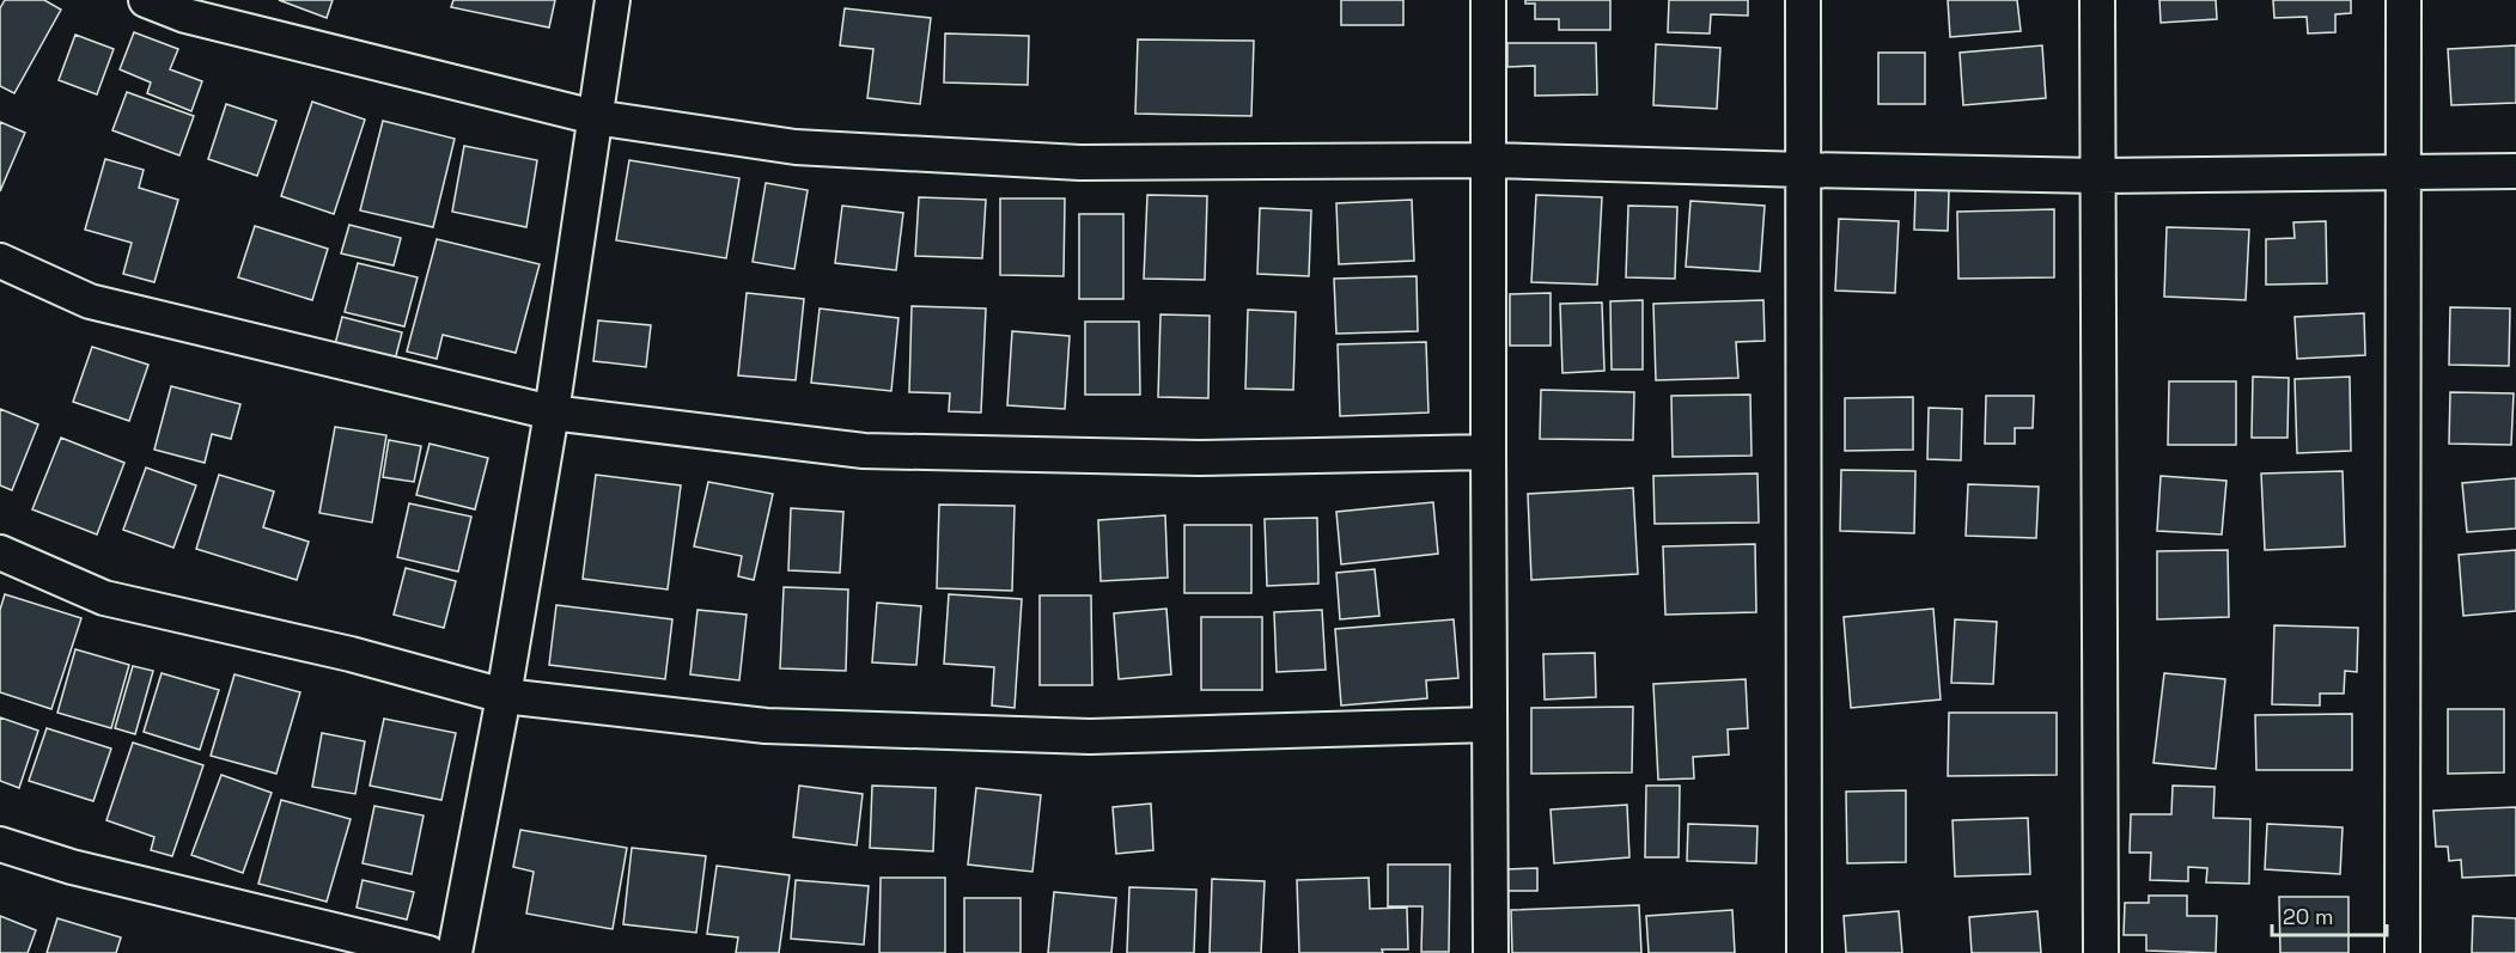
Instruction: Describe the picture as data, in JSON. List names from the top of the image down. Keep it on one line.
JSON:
{"scale_bar":"20 m"}
